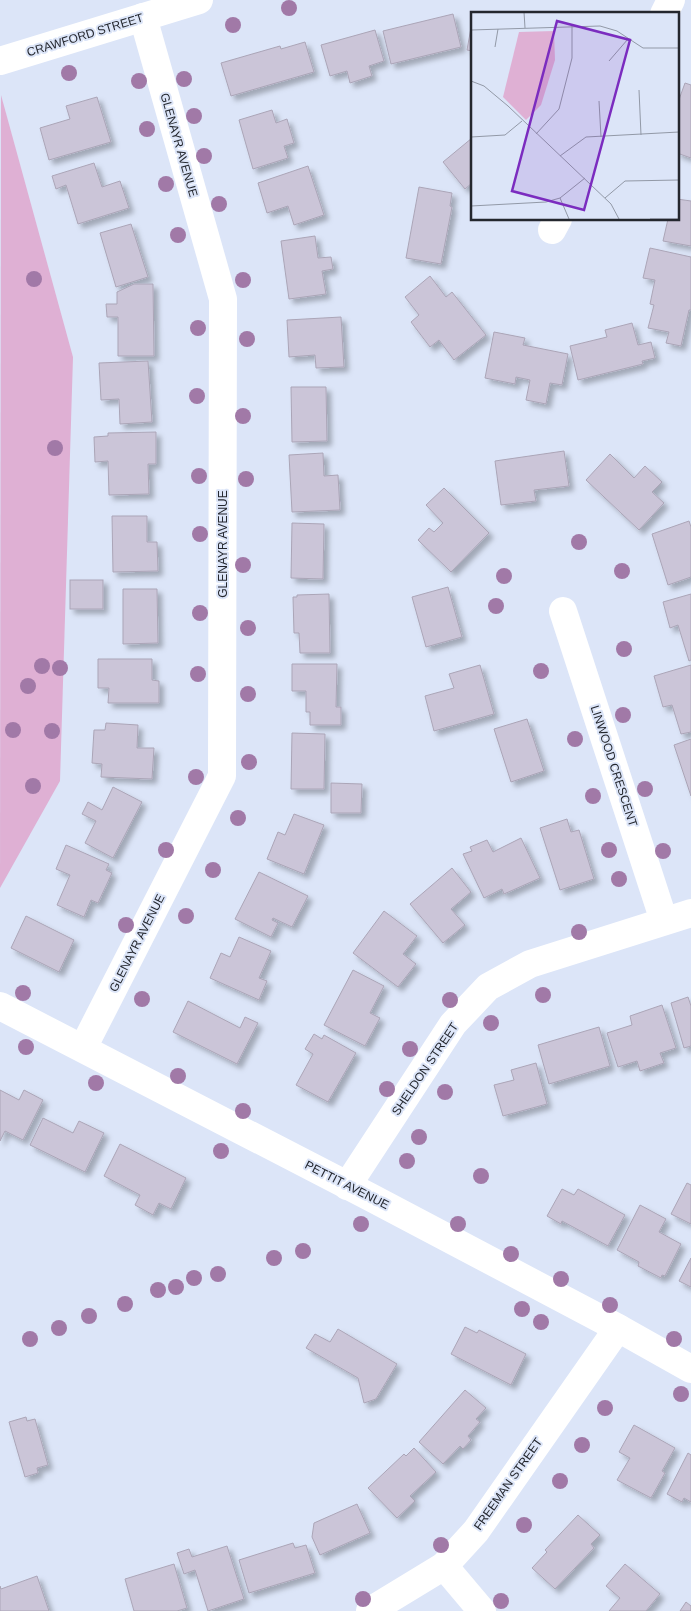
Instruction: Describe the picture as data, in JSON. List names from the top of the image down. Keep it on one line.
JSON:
{"streets":{"street":["CRAWFORD STREET","GLENAYR AVENUE","LINWOOD CRESCENT","SHELDON STREET","PETTIT AVENUE","FREEMAN STREET"]},"crossings":[["CRAWFORD STREET","GLENAYR AVENUE"],["GLENAYR AVENUE","PETTIT AVENUE"],["LINWOOD CRESCENT","SHELDON STREET"],["SHELDON STREET","PETTIT AVENUE"],["PETTIT AVENUE","FREEMAN STREET"]]}
